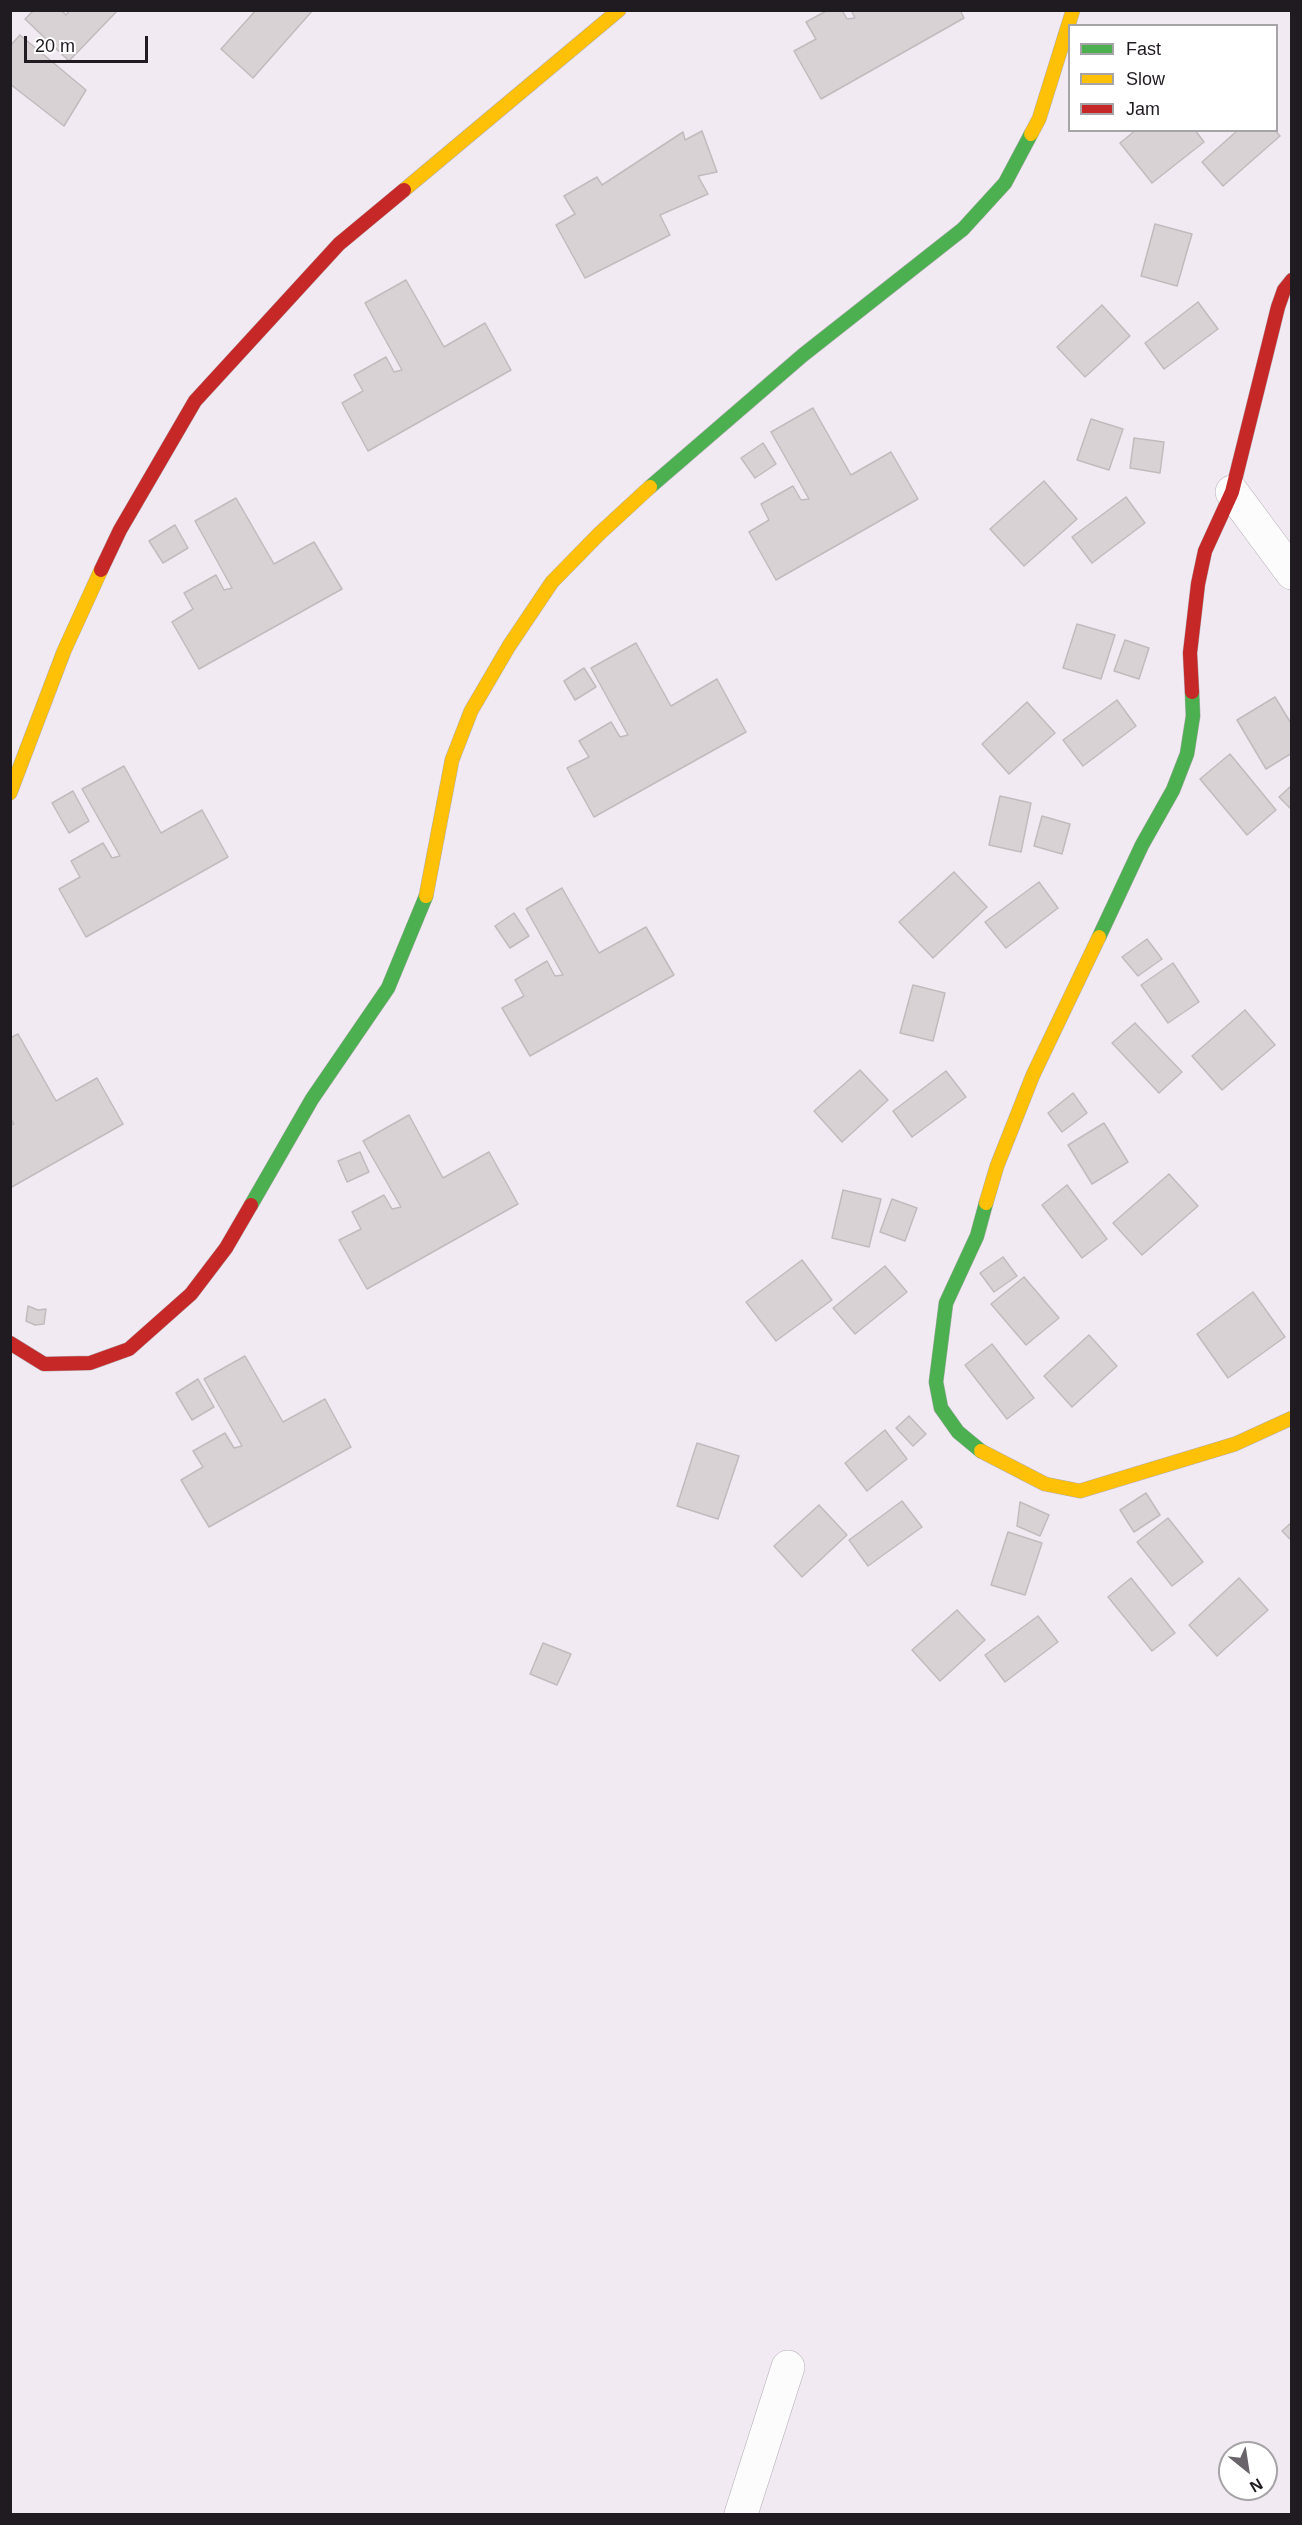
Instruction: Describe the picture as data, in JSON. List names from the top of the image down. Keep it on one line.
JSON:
{"legend":["Fast","Slow","Jam"],"scale_bar":"20 m","north":"bottom right"}
